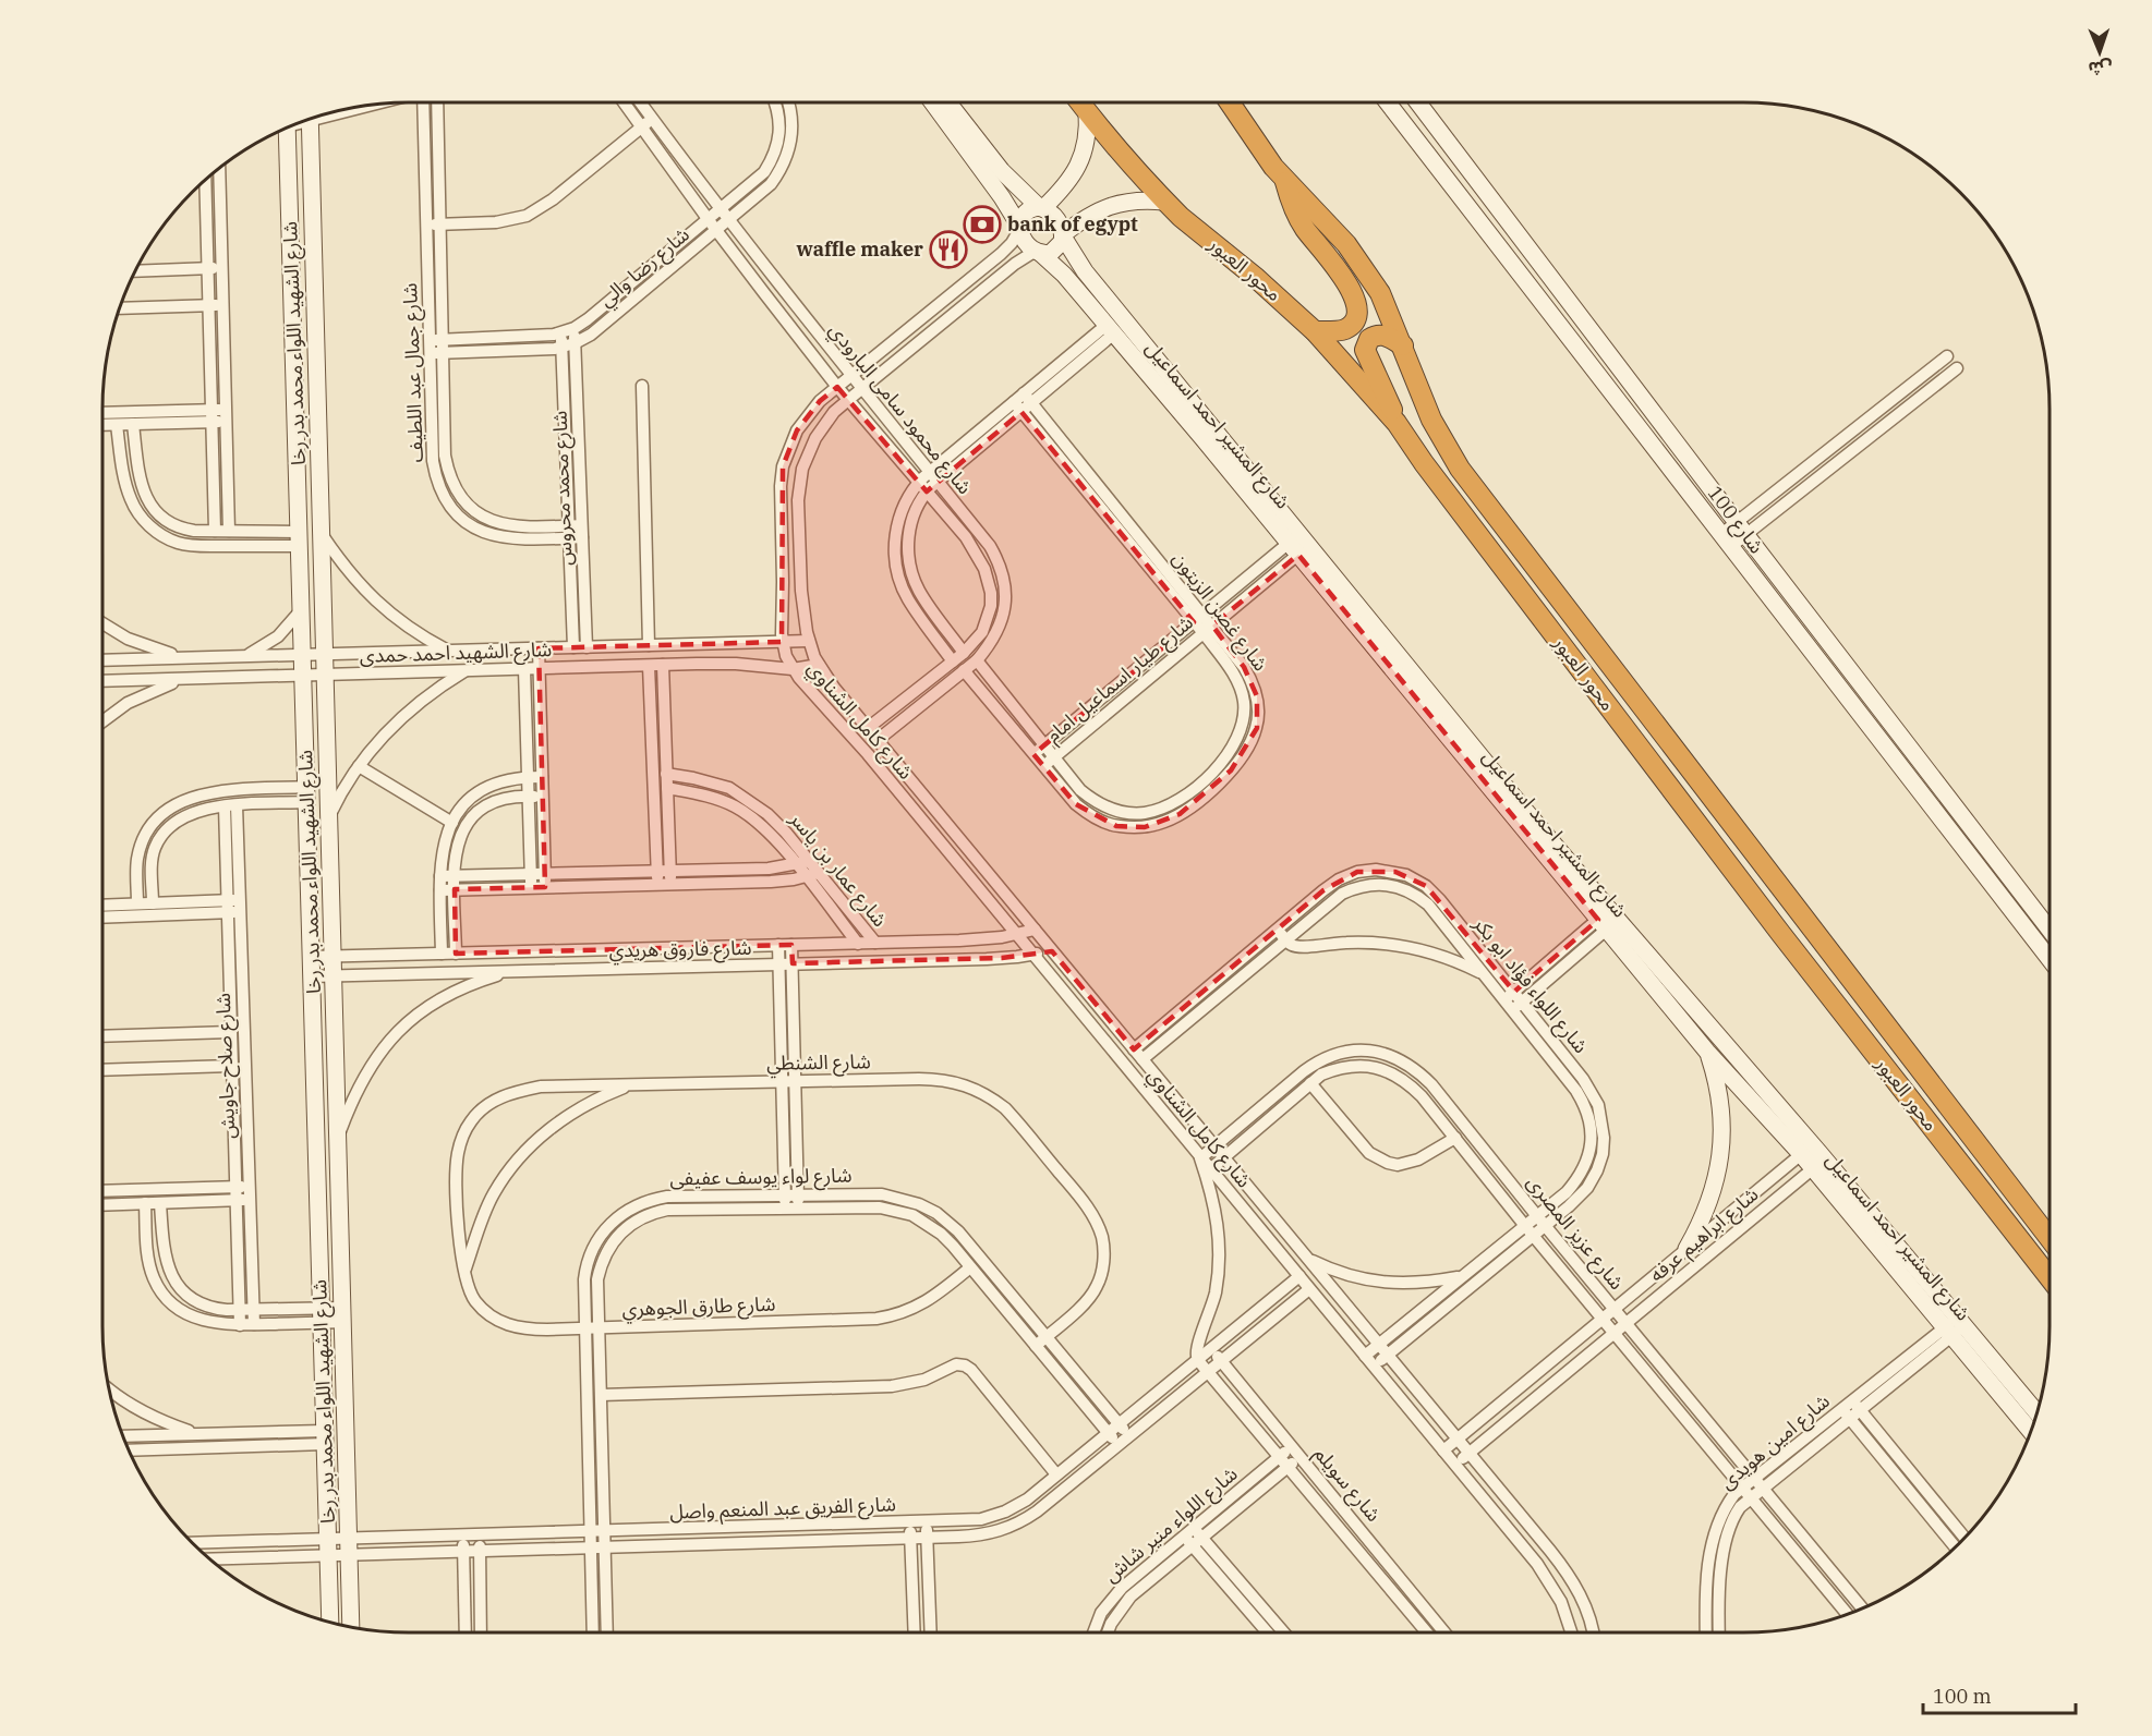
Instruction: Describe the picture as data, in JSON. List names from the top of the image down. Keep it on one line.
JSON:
{"streets":{"highway":["محور العبور"],"street":["شارع رضا والي","شارع الشهيد اللواء محمد بدر رخا","شارع جمال عبد اللطيف","شارع محمود سامى البارودي","شارع المشير احمد اسماعيل","شارع محمد محروس","شارع 100","شارع غصن الزيتون","شارع الشهيد احمد حمدى","شارع طيار اسماعيل امام","شارع كامل الشناوي","شارع عمار بن ياسر","شارع فاروق هريدي","شارع اللواء فؤاد ابو بكر","شارع الشنطي","شارع صلاح جاويش","شارع لواء يوسف عفيفى","شارع عزيز المصرى","شارع ابراهيم عرفه","شارع طارق الجوهري","شارع امين هويدى","شارع سويلم","شارع الفريق عبد المنعم واصل","شارع اللواء منير شاش"]},"crossings":[["شارع رضا والي","شارع جمال عبد اللطيف"],["شارع رضا والي","شارع محمود سامى البارودي"],["شارع رضا والي","شارع محمد محروس"],["شارع الشهيد اللواء محمد بدر رخا","شارع الشهيد احمد حمدى"],["شارع الشهيد اللواء محمد بدر رخا","شارع فاروق هريدي"],["شارع الشهيد اللواء محمد بدر رخا","شارع الفريق عبد المنعم واصل"],["شارع جمال عبد اللطيف","شارع محمد محروس"],["شارع محمود سامى البارودي","شارع غصن الزيتون"],["شارع محمود سامى البارودي","شارع كامل الشناوي"],["شارع المشير احمد اسماعيل","شارع طيار اسماعيل امام"],["شارع المشير احمد اسماعيل","شارع كامل الشناوي"],["شارع المشير احمد اسماعيل","شارع ابراهيم عرفه"],["شارع المشير احمد اسماعيل","شارع امين هويدى"],["شارع محمد محروس","شارع الشهيد احمد حمدى"],["شارع غصن الزيتون","شارع طيار اسماعيل امام"],["شارع الشهيد احمد حمدى","شارع كامل الشناوي"],["شارع كامل الشناوي","شارع فاروق هريدي"],["شارع كامل الشناوي","شارع اللواء فؤاد ابو بكر"],["شارع كامل الشناوي","شارع عزيز المصرى"],["شارع كامل الشناوي","شارع ابراهيم عرفه"],["شارع كامل الشناوي","شارع الفريق عبد المنعم واصل"],["شارع عمار بن ياسر","شارع فاروق هريدي"],["شارع اللواء فؤاد ابو بكر","شارع عزيز المصرى"],["شارع الشنطي","شارع لواء يوسف عفيفى"],["شارع الشنطي","شارع طارق الجوهري"],["شارع لواء يوسف عفيفى","شارع طارق الجوهري"],["شارع لواء يوسف عفيفى","شارع الفريق عبد المنعم واصل"],["شارع عزيز المصرى","شارع ابراهيم عرفه"],["شارع عزيز المصرى","شارع امين هويدى"],["شارع سويلم","شارع الفريق عبد المنعم واصل"],["شارع سويلم","شارع اللواء منير شاش"]],"places":{"bank":["bank of egypt"],"restaurant":["waffle maker"]},"scale_bar":"100 m","north":"bottom"}
